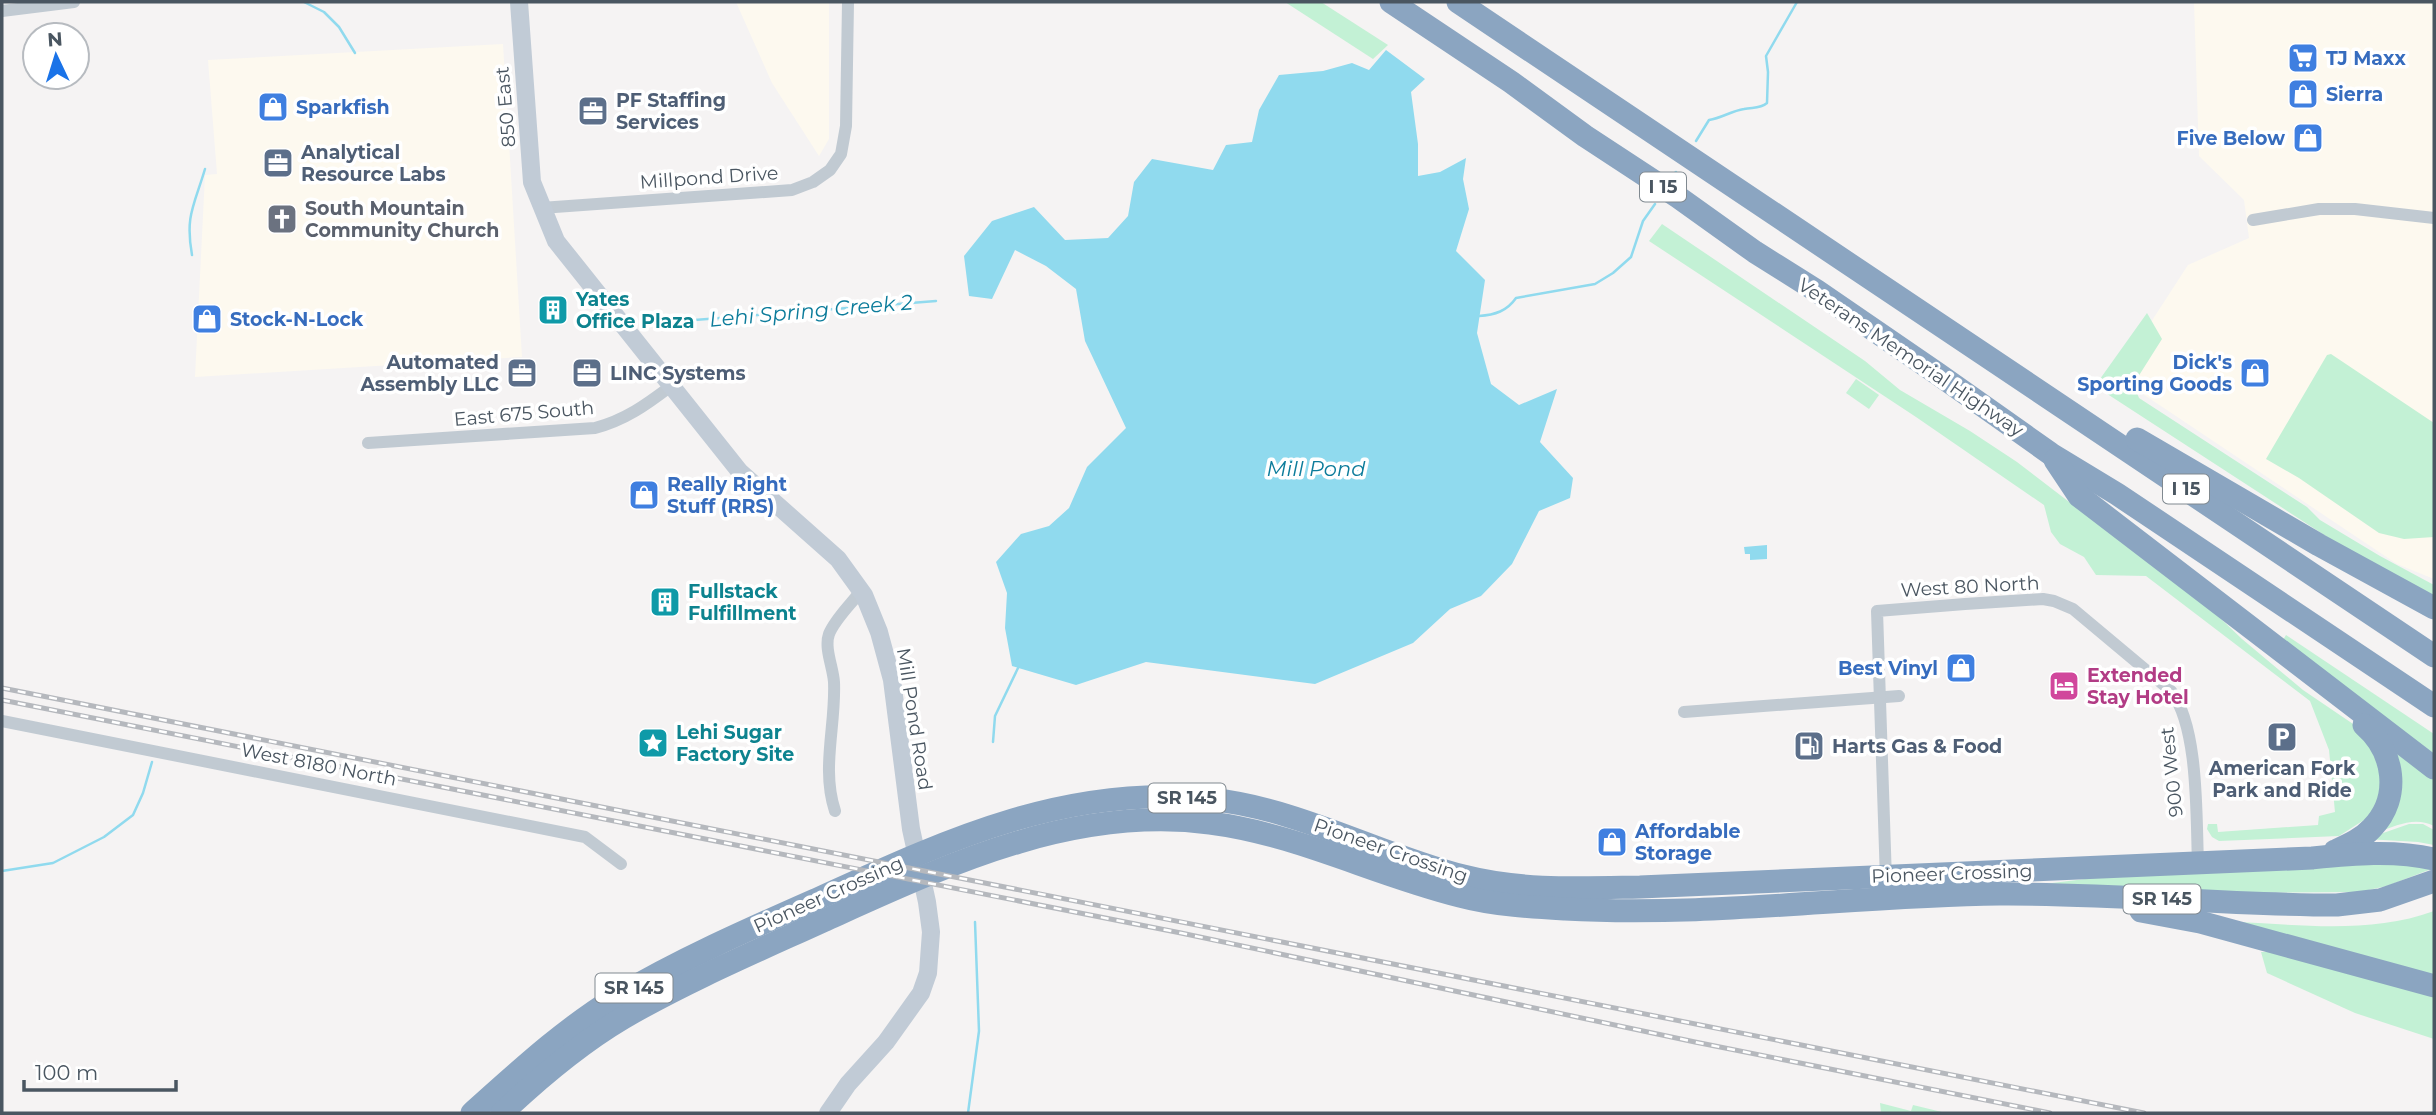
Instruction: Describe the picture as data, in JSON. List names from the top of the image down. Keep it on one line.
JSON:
{"streets":{"highway":["I 15","Veterans Memorial Highway","SR 145","Pioneer Crossing"],"main road":["850 East","Mill Pond Road"],"street":["Millpond Drive","East 675 South","West 80 North","West 8180 North","900 West"]},"crossings":[["850 East","Millpond Drive"],["850 East","Mill Pond Road"],["Millpond Drive","Mill Pond Road"],["East 675 South","Mill Pond Road"],["West 80 North","900 West"],["Mill Pond Road","Pioneer Crossing"],["900 West","Pioneer Crossing"]],"water":["Lehi Spring Creek 2","Mill Pond"],"places":{"supermarket":["TJ Maxx"],"shop":["Sierra","Sparkfish","Five Below","Stock-N-Lock","Dick's Sporting Goods","Really Right Stuff (RRS)","Best Vinyl","Affordable Storage"],"office":["PF Staffing Services","Analytical Resource Labs","Automated Assembly LLC","LINC Systems"],"church":["South Mountain Community Church"],"building":["Yates Office Plaza","Fullstack Fulfillment"],"hotel":["Extended Stay Hotel"],"parking":["American Fork Park and Ride"],"place":["Lehi Sugar Factory Site"],"fuel station":["Harts Gas & Food"]},"scale_bar":"100 m","north":"top"}
